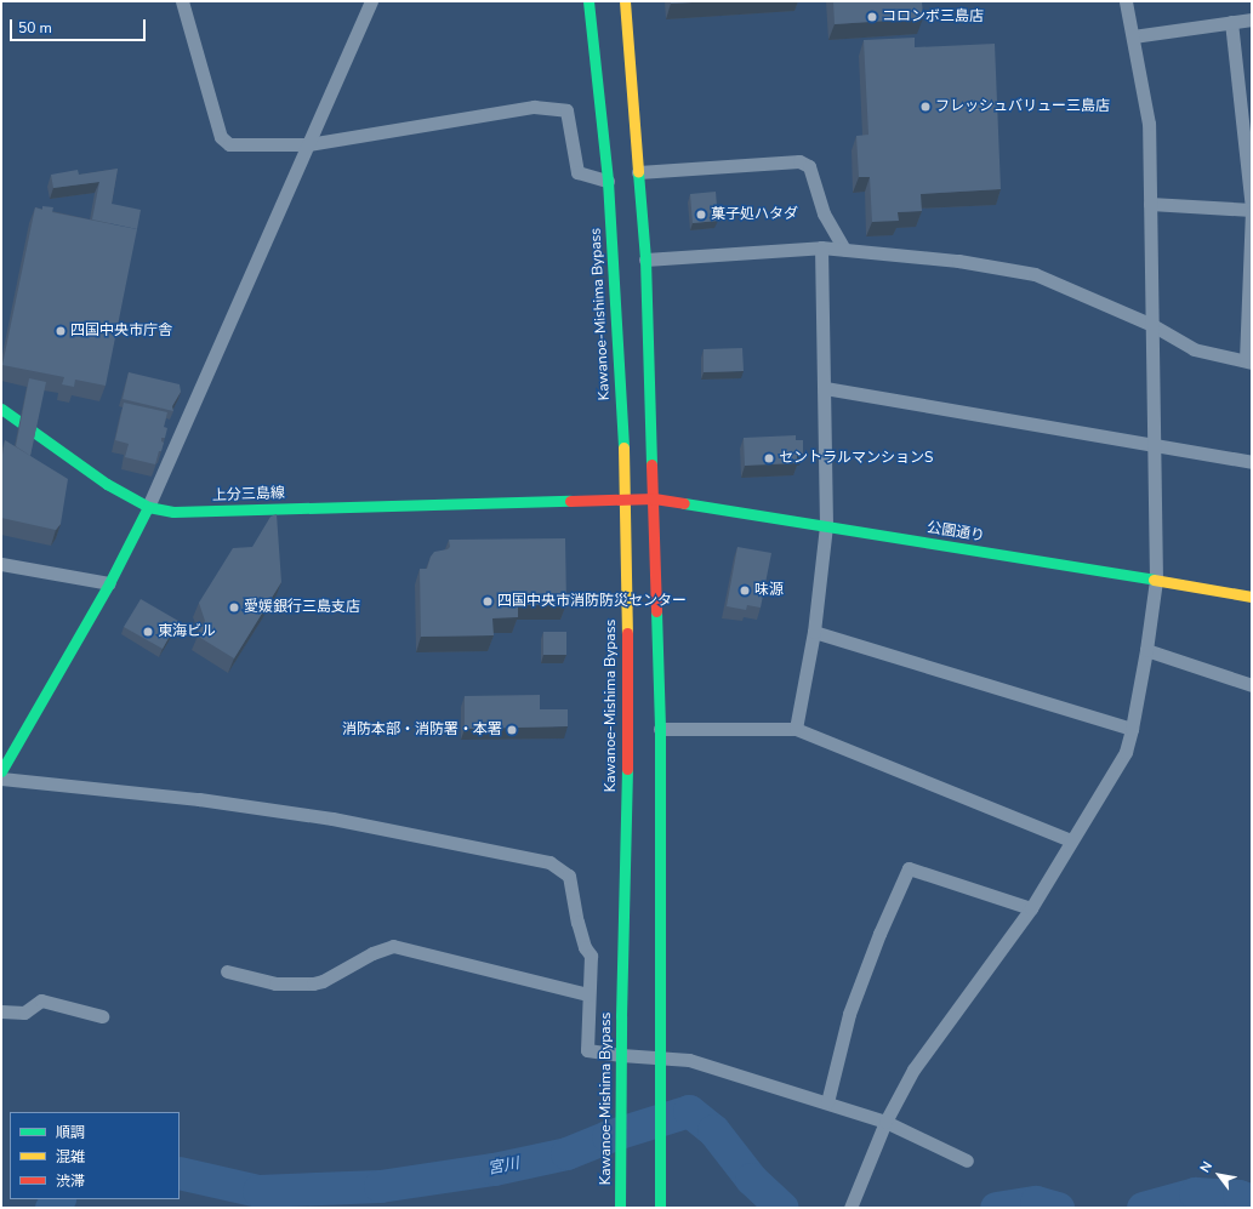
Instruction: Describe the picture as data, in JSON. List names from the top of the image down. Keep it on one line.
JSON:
{"streets":{"main road":["Kawanoe-Mishima Bypass","上分三島線","公園通り"]},"crossings":[["Kawanoe-Mishima Bypass","上分三島線"],["上分三島線","公園通り"]],"water":["宮川"],"places":["コロンボ三島店","フレッシュバリュー三島店","菓子処ハタダ","四国中央市庁舎","セントラルマンションS","味源","四国中央市消防防災センター","愛媛銀行三島支店","東海ビル","消防本部・消防署・本署"],"legend":["順調","混雑","渋滞"],"scale_bar":"50 m","north":"top left"}
